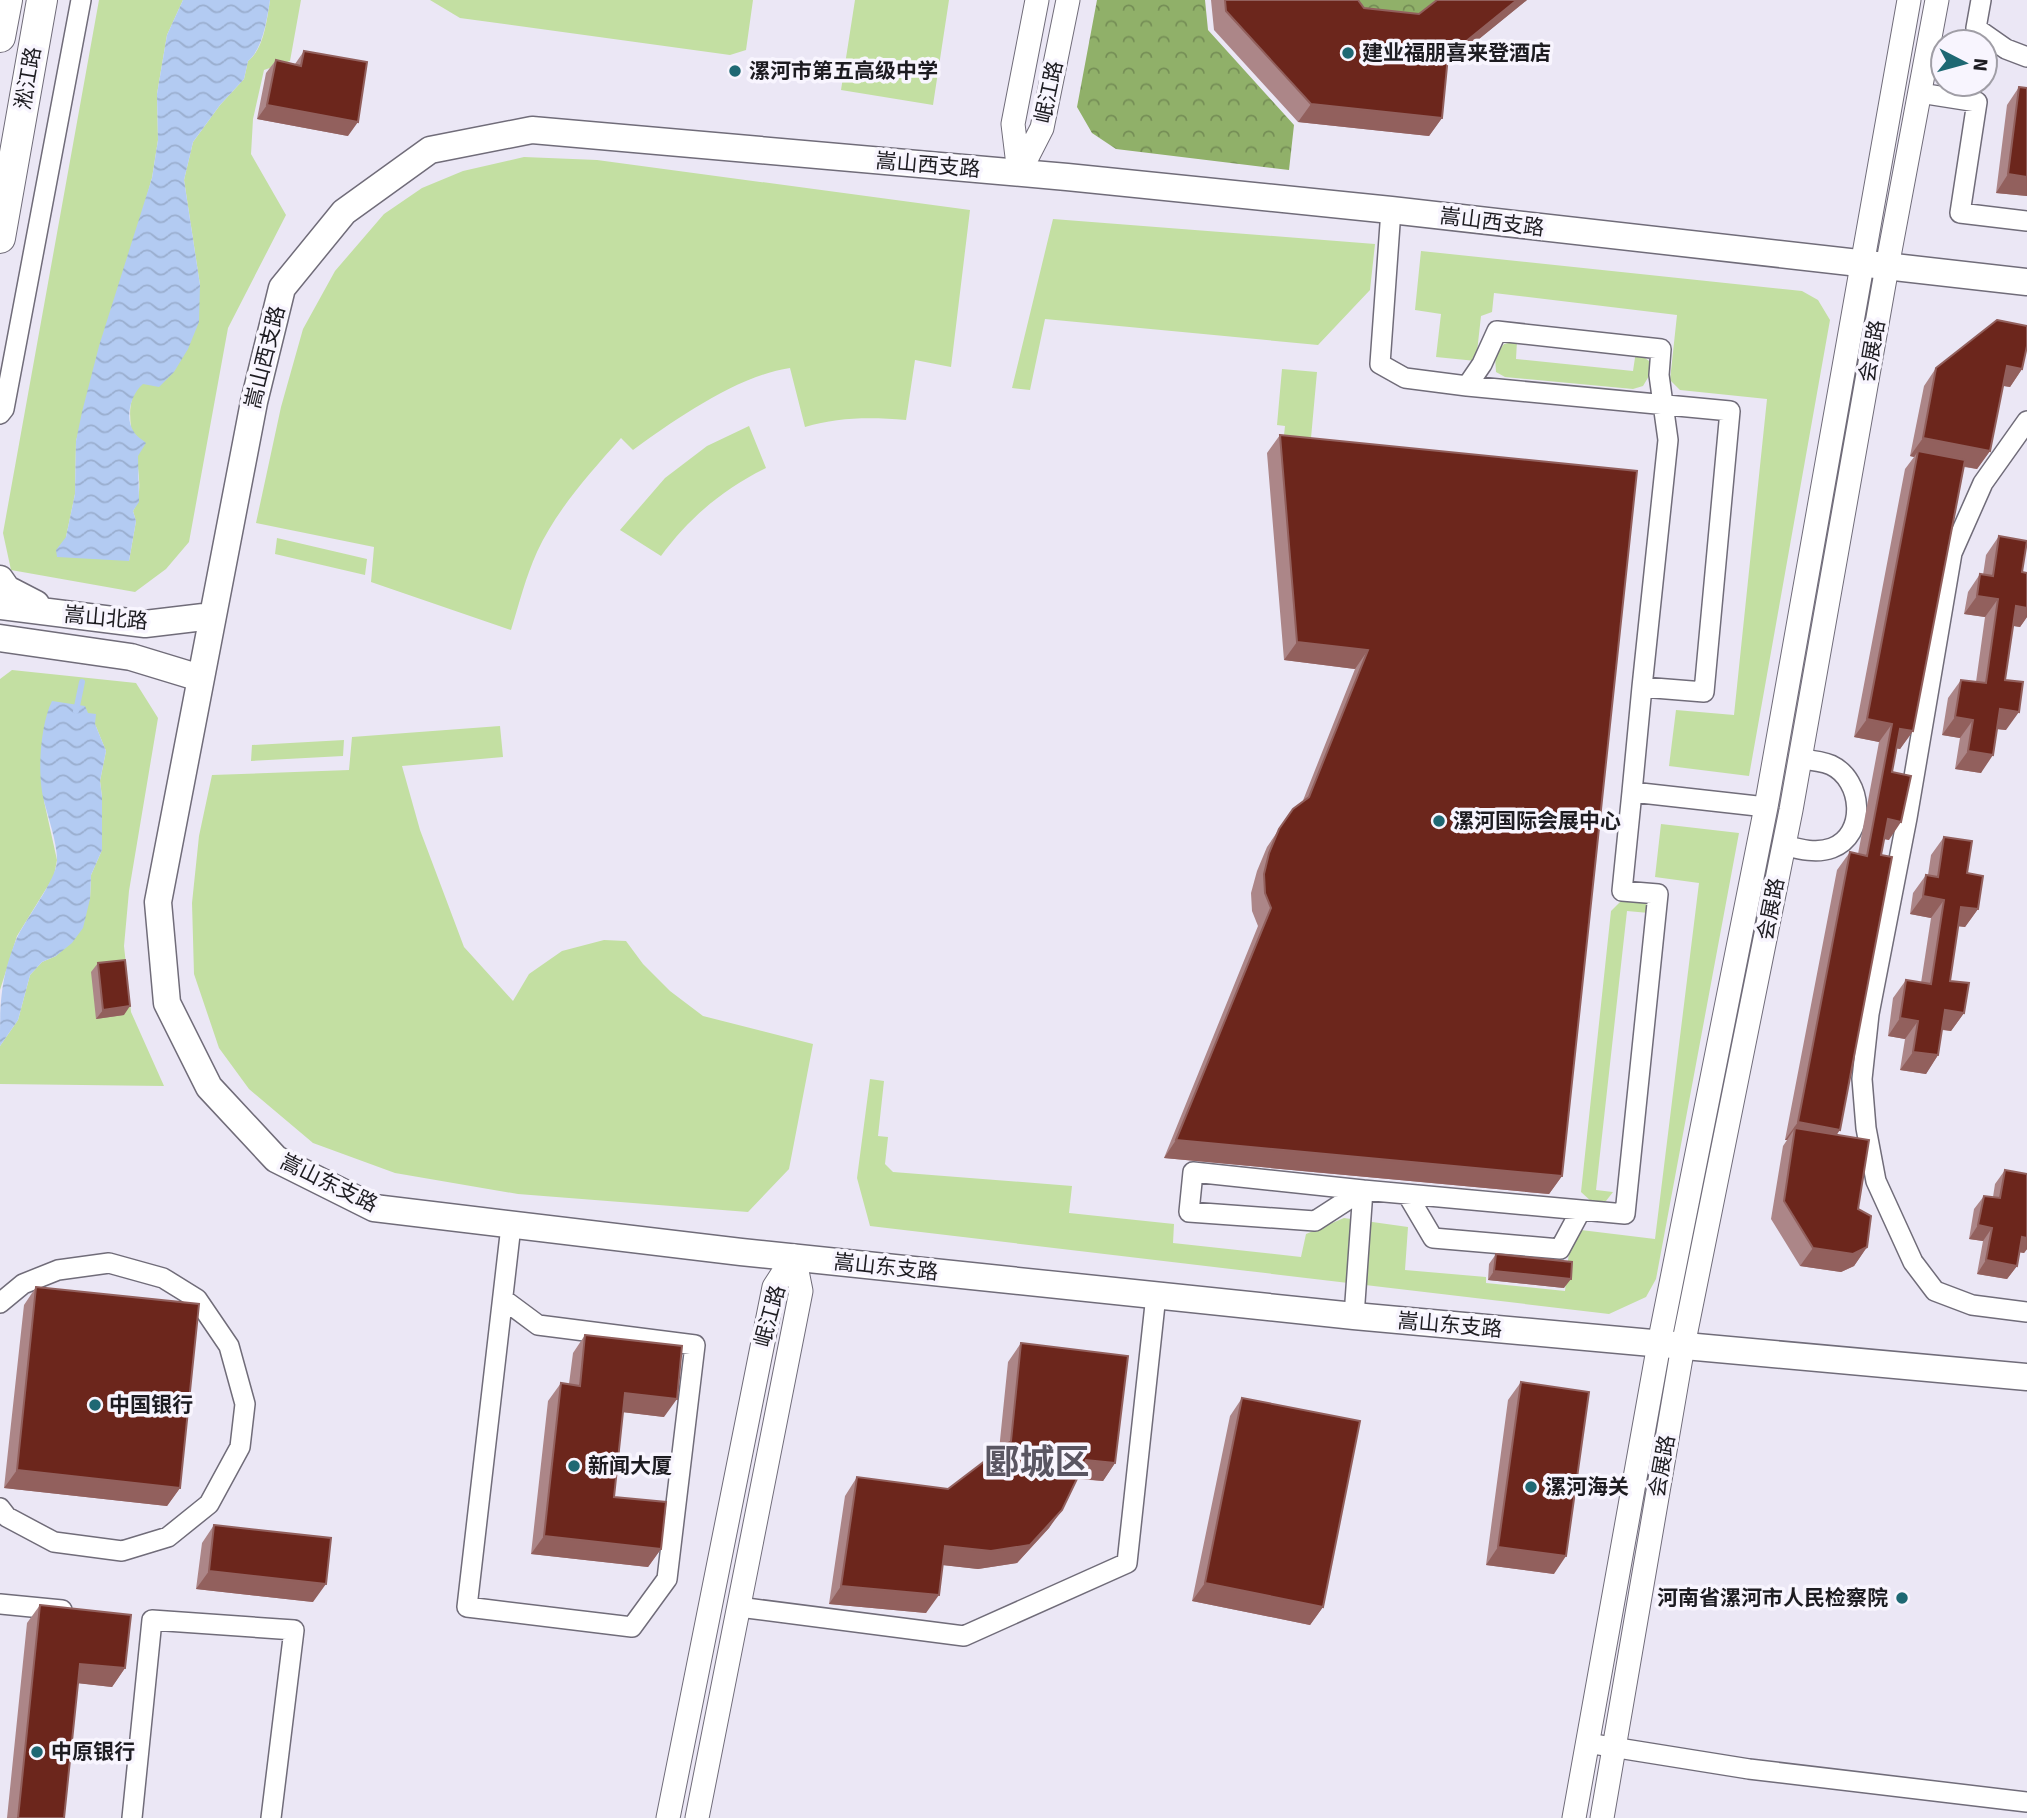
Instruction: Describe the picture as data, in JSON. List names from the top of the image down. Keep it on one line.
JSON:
{"streets":{"main road":["淞江路","嵩山西支路","嵩山北路","嵩山东支路"],"street":["岷江路","会展路"]},"crossings":[["岷江路","嵩山西支路"],["岷江路","嵩山东支路"],["嵩山西支路","会展路"],["嵩山西支路","嵩山北路"],["嵩山西支路","嵩山东支路"],["会展路","嵩山东支路"],["嵩山北路","嵩山东支路"]],"districts":["郾城区"],"places":["建业福朋喜来登酒店","漯河市第五高级中学","漯河国际会展中心","中国银行","新闻大厦","漯河海关","河南省漯河市人民检察院","中原银行"],"north":"right"}
